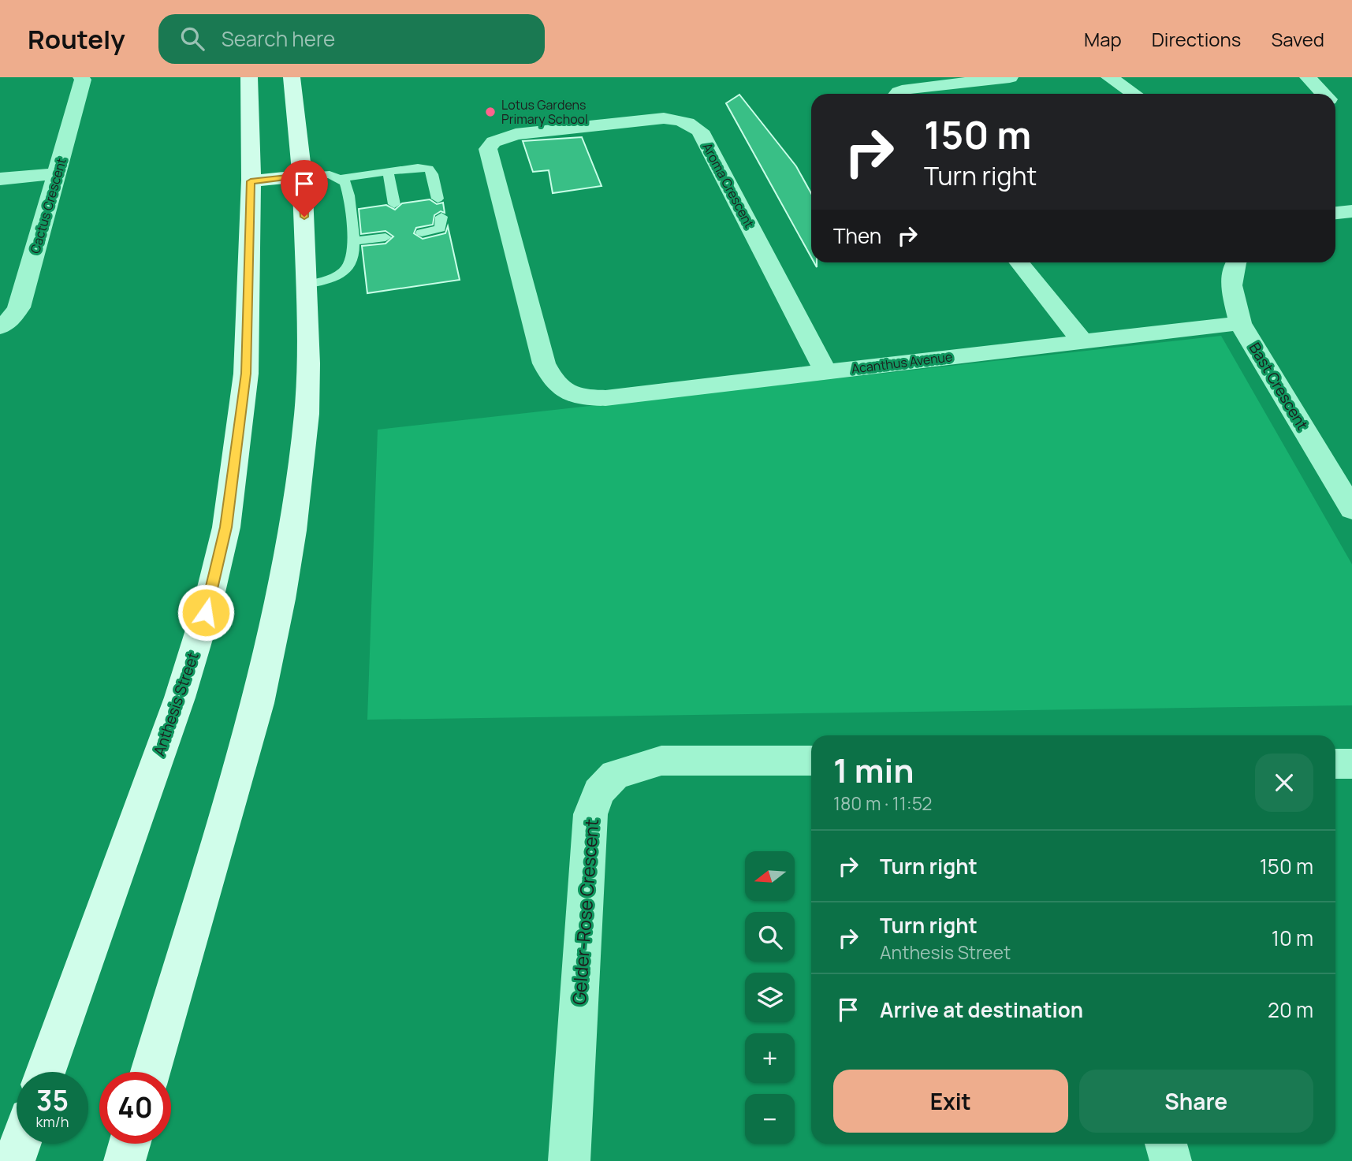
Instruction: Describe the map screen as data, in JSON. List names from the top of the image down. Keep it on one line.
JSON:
{"streets":{"street":["Aroma Crescent","Cactus Crescent","Acanthus Avenue","Bast Crescent","Anthesis Street","Gelder-Rose Crescent"]},"crossings":[["Aroma Crescent","Acanthus Avenue"],["Acanthus Avenue","Bast Crescent"]],"places":["Lotus Gardens Primary School"],"north":"left","page":{"header":"Routely","search":"Search here","nav":["Map","Directions","Saved"],"turn":["150 m","Turn right"],"then":"Then","heading":["1 min","180 m · 11:52"],"list":[{"name":"Turn right","value":"150 m"},{"name":"Turn right","note":"Anthesis Street","value":"10 m"},{"name":"Arrive at destination","value":"20 m"}],"map_buttons":["+","−"],"buttons":["Exit","Share"],"speed":"35 km/h","limit":"40"}}
